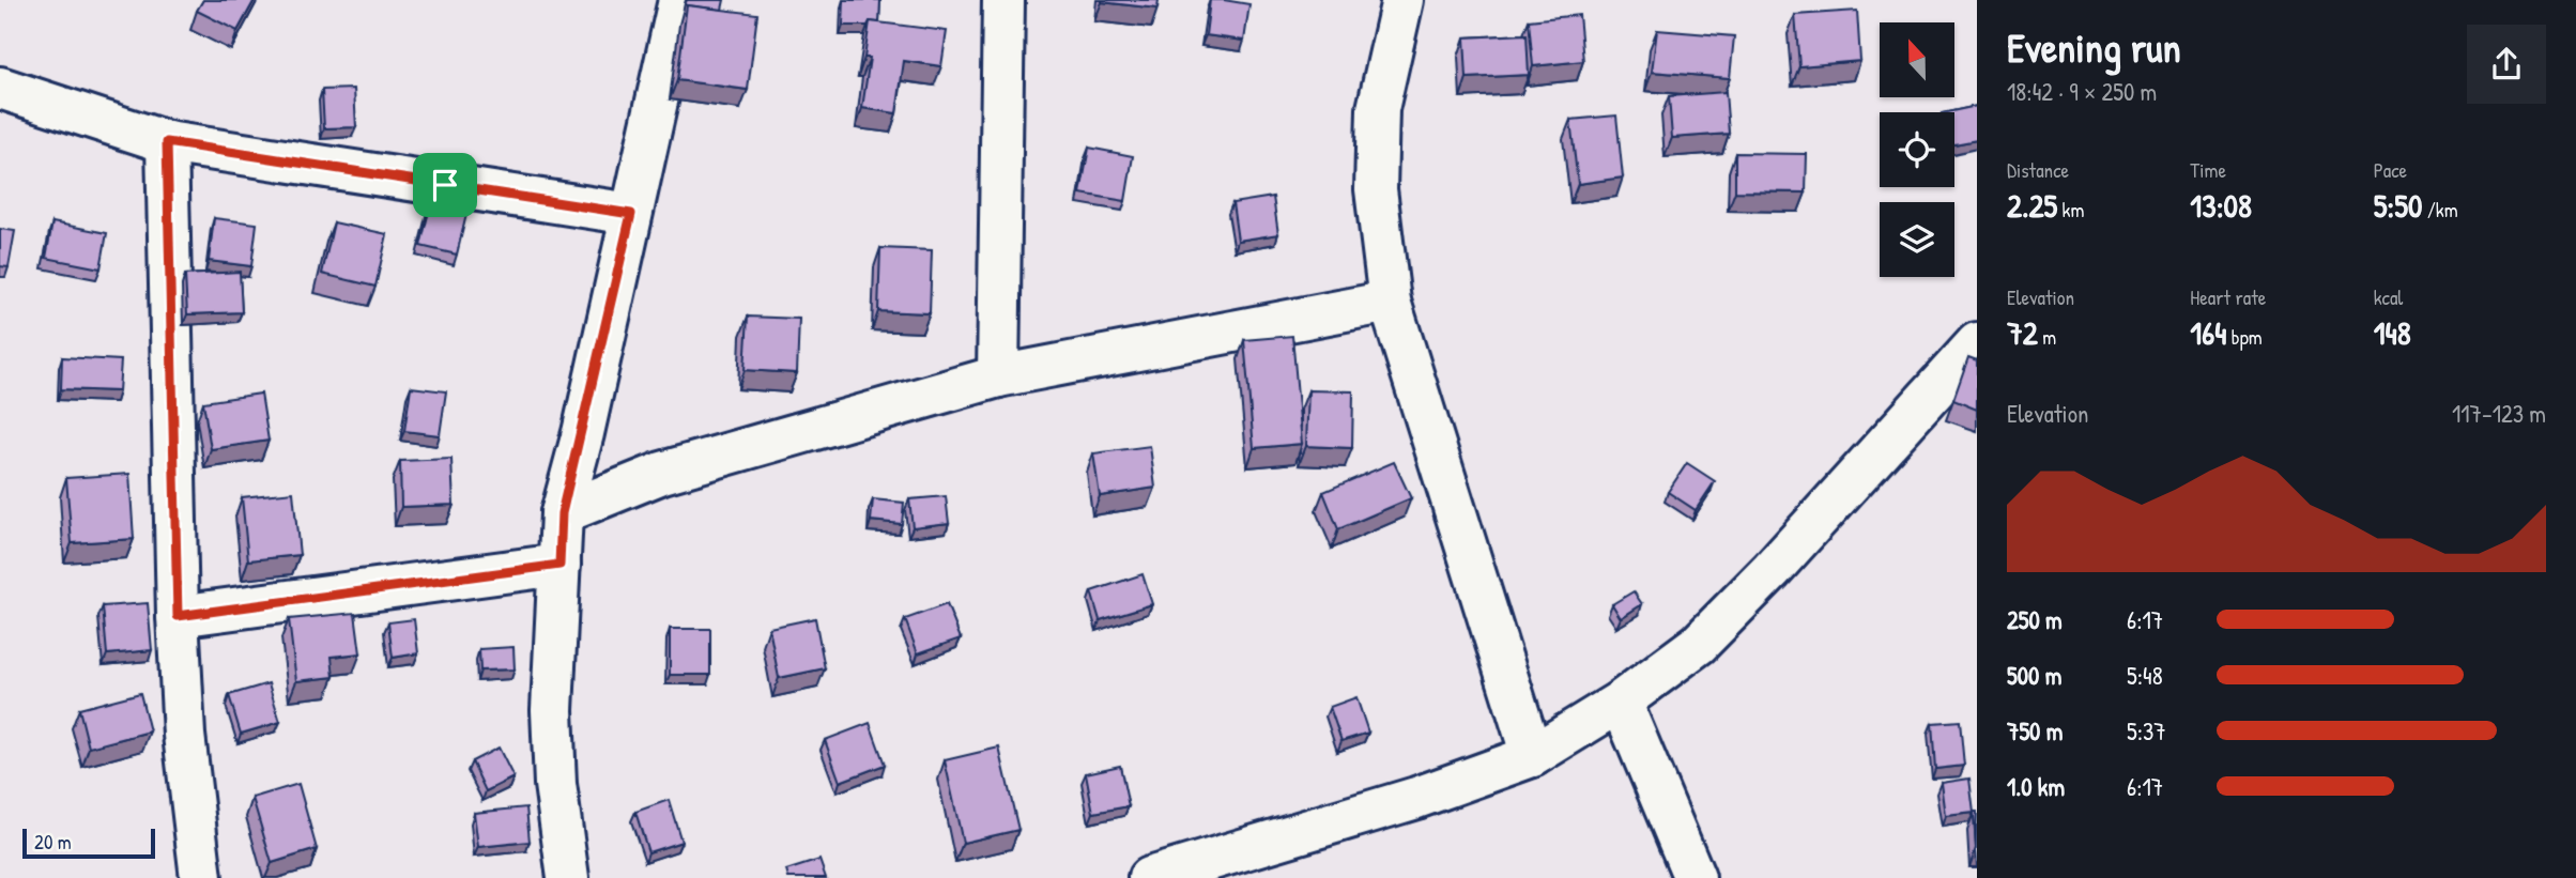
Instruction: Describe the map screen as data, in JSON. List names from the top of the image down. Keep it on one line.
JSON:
{"scale_bar":"20 m","north":"top","page":{"heading":["Evening run","18:42 · 9 × 250 m"],"stats":[["Distance","2.25 km"],["Time","13:08"],["Pace","5:50 /km"],["Elevation","72 m"],["Heart rate","164 bpm"],["kcal","148"]],"chart":["Elevation","117–123 m"],"list":[{"name":"250 m","note":"6:17"},{"name":"500 m","note":"5:48"},{"name":"750 m","note":"5:37"},{"name":"1.0 km","note":"6:17"}],"scale":"20 m"}}
